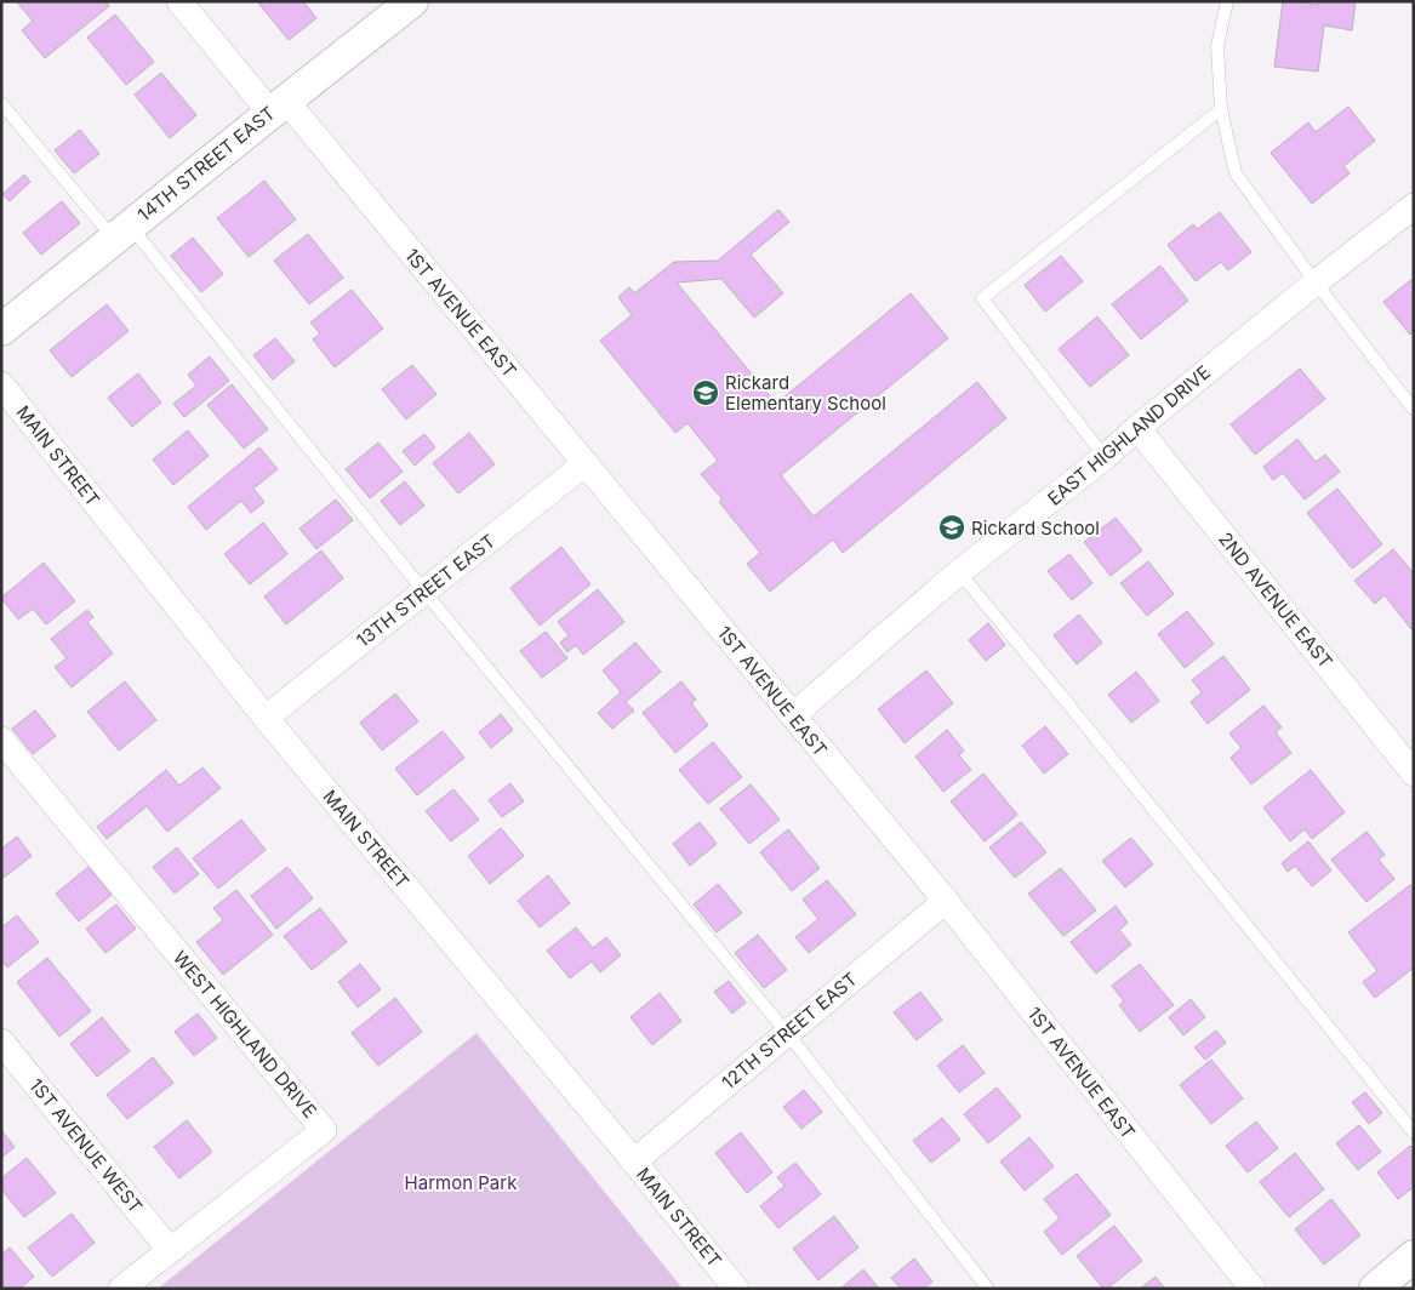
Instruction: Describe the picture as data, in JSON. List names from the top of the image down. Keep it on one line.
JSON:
{"streets":{"street":["14TH STREET EAST","1ST AVENUE EAST","EAST HIGHLAND DRIVE","MAIN STREET","13TH STREET EAST","2ND AVENUE EAST","12TH STREET EAST","WEST HIGHLAND DRIVE","1ST AVENUE WEST"]},"crossings":[["14TH STREET EAST","1ST AVENUE EAST"],["1ST AVENUE EAST","EAST HIGHLAND DRIVE"],["1ST AVENUE EAST","13TH STREET EAST"],["1ST AVENUE EAST","12TH STREET EAST"],["EAST HIGHLAND DRIVE","2ND AVENUE EAST"],["MAIN STREET","13TH STREET EAST"],["MAIN STREET","12TH STREET EAST"],["WEST HIGHLAND DRIVE","1ST AVENUE WEST"]],"parks":["Harmon Park"],"places":{"school or university":["Rickard Elementary School","Rickard School"]}}
